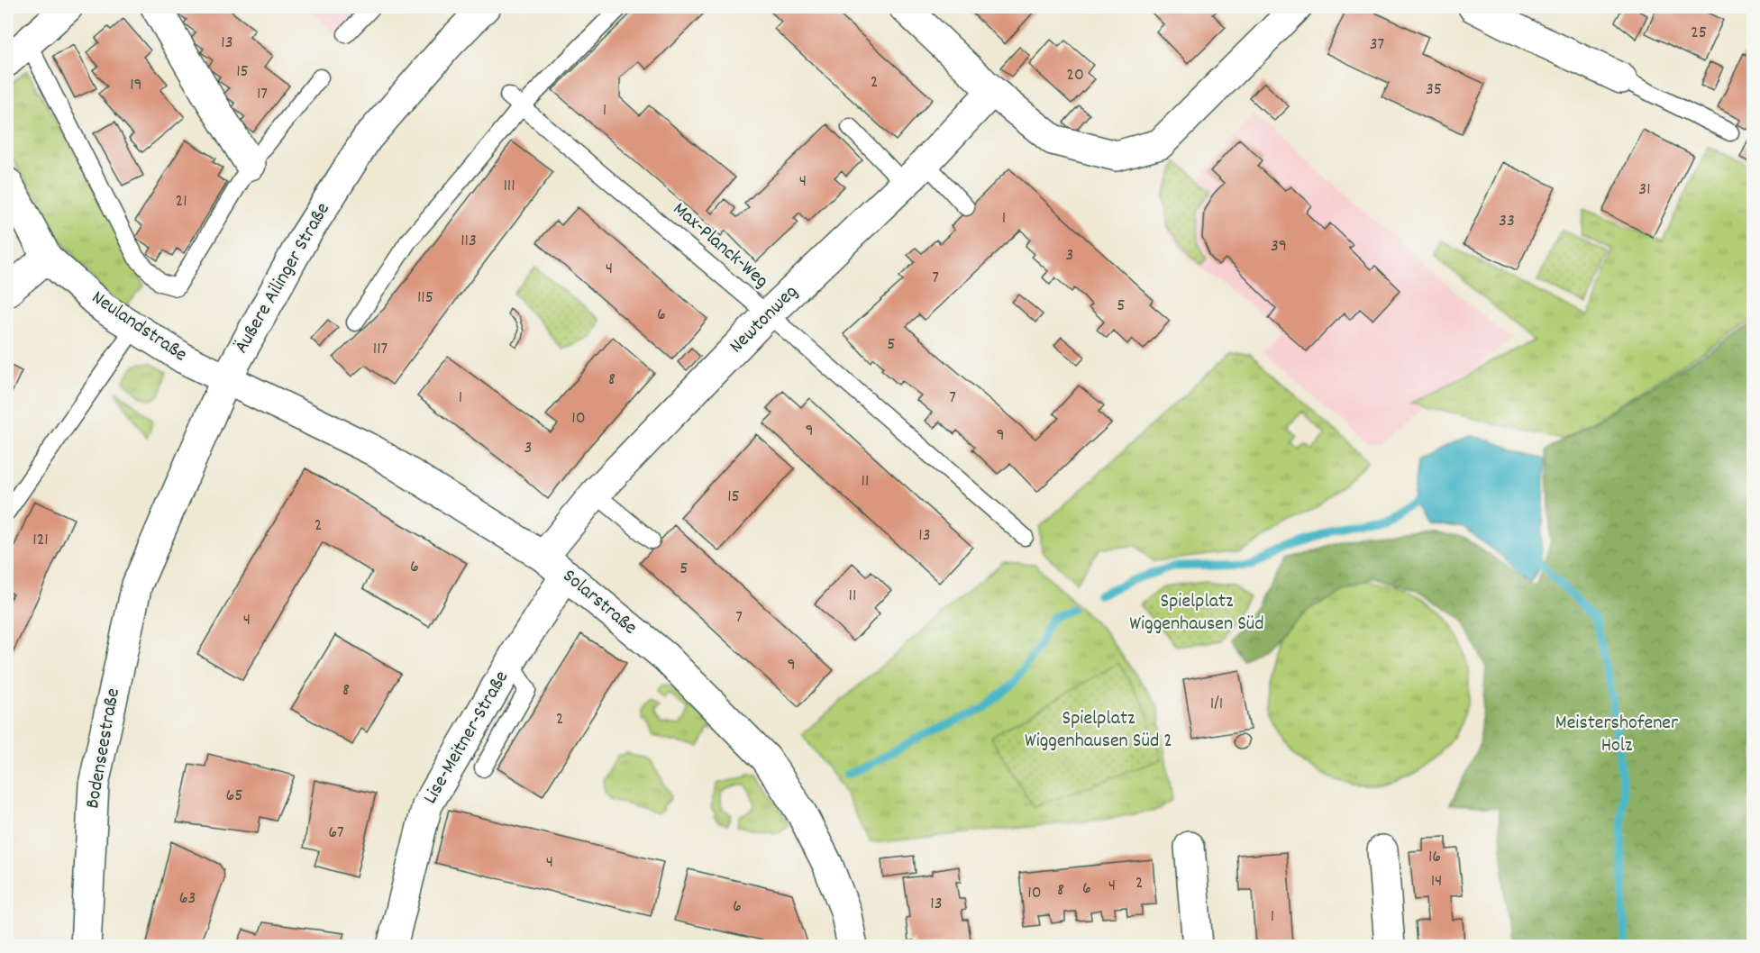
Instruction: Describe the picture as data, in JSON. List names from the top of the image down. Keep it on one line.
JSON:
{"streets":{"street":["Äußere Ailinger Straße","Newtonweg","Neulandstraße","Solarstraße","Lise-Meitner-Straße","Bodenseestraße"],"lane":["Max-Planck-Weg"]},"crossings":[["Max-Planck-Weg","Newtonweg"],["Äußere Ailinger Straße","Neulandstraße"],["Äußere Ailinger Straße","Solarstraße"],["Äußere Ailinger Straße","Bodenseestraße"],["Newtonweg","Solarstraße"],["Neulandstraße","Solarstraße"],["Solarstraße","Lise-Meitner-Straße"]],"parks":["Spielplatz Wiggenhausen Süd","Spielplatz Wiggenhausen Süd 2","Meistershofener Holz"],"house_numbers":["25","13","37","15","20","2","19","35","17","1","4","111","31","21","1","33","113","39","3","4","7","115","5","6","5","117","8","1","7","10","9","9","3","11","15","2","13","121","6","5","11","7","4","9","8","1/1","2","65","67","16","4","14","2","4","6","8","10","63","13","6","1"]}
